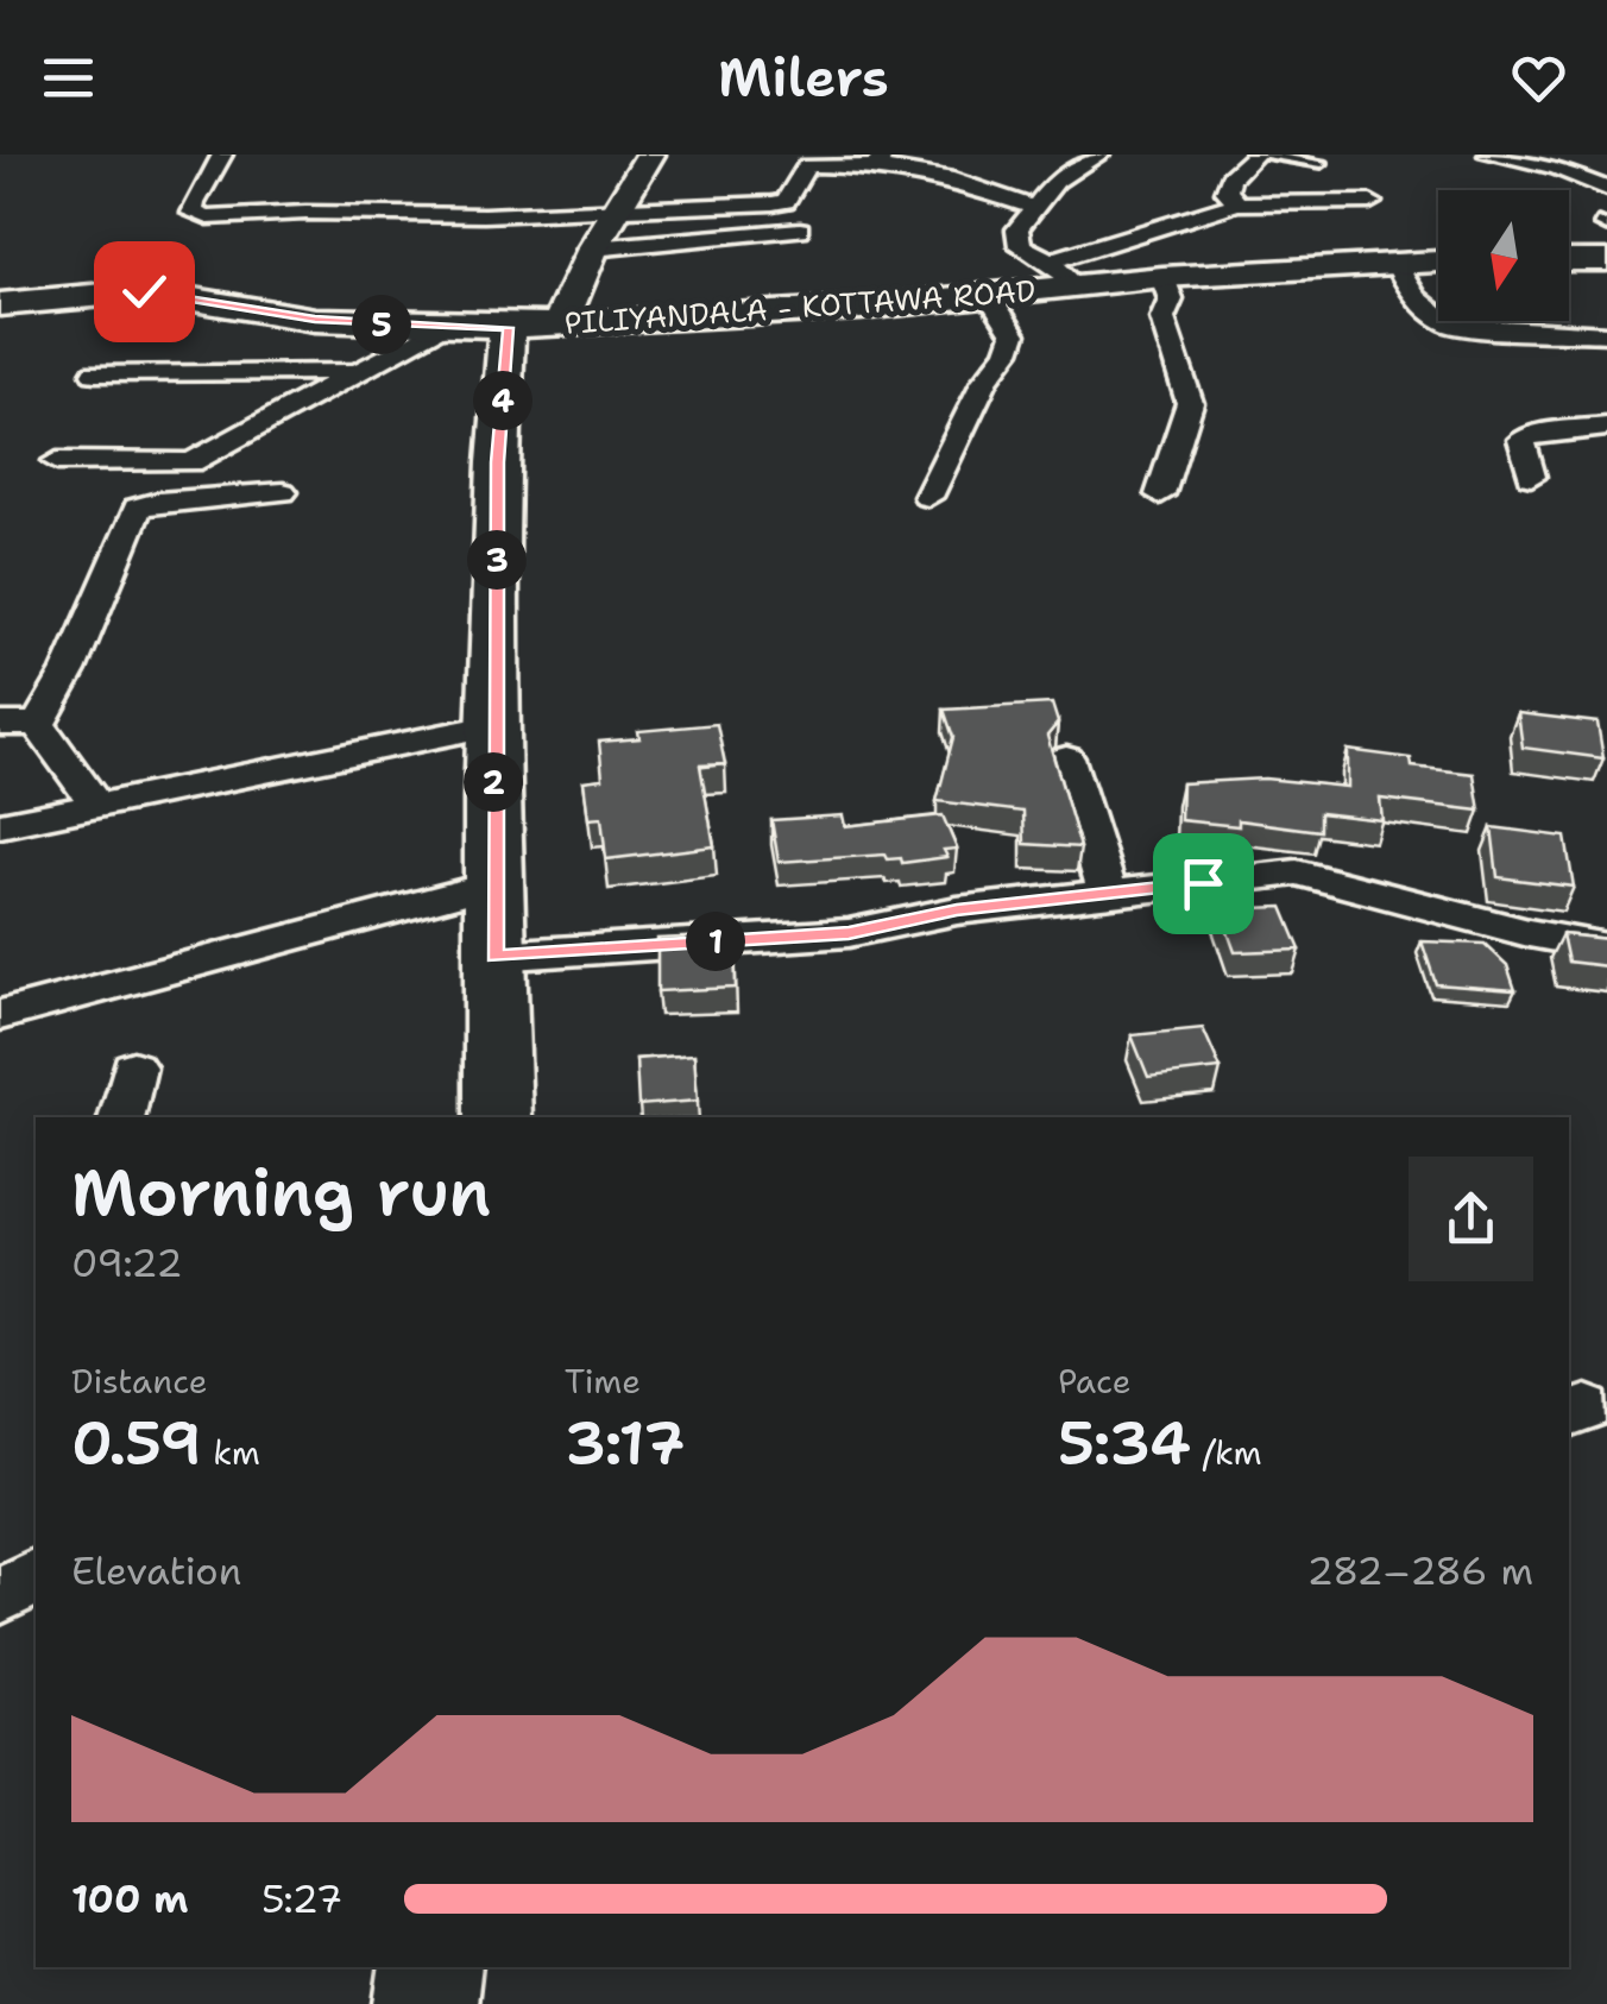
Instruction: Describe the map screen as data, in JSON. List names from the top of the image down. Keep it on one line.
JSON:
{"streets":{"main road":["PILIYANDALA - KOTTAWA ROAD"]},"north":"bottom","page":{"header":"Milers","pins":["5","4","3","2","1"],"heading":["Morning run","09:22"],"stats":[["Distance","0.59 km"],["Time","3:17"],["Pace","5:34 /km"]],"chart":["Elevation","282–286 m"],"list":[{"name":"100 m","note":"5:27"}]}}
